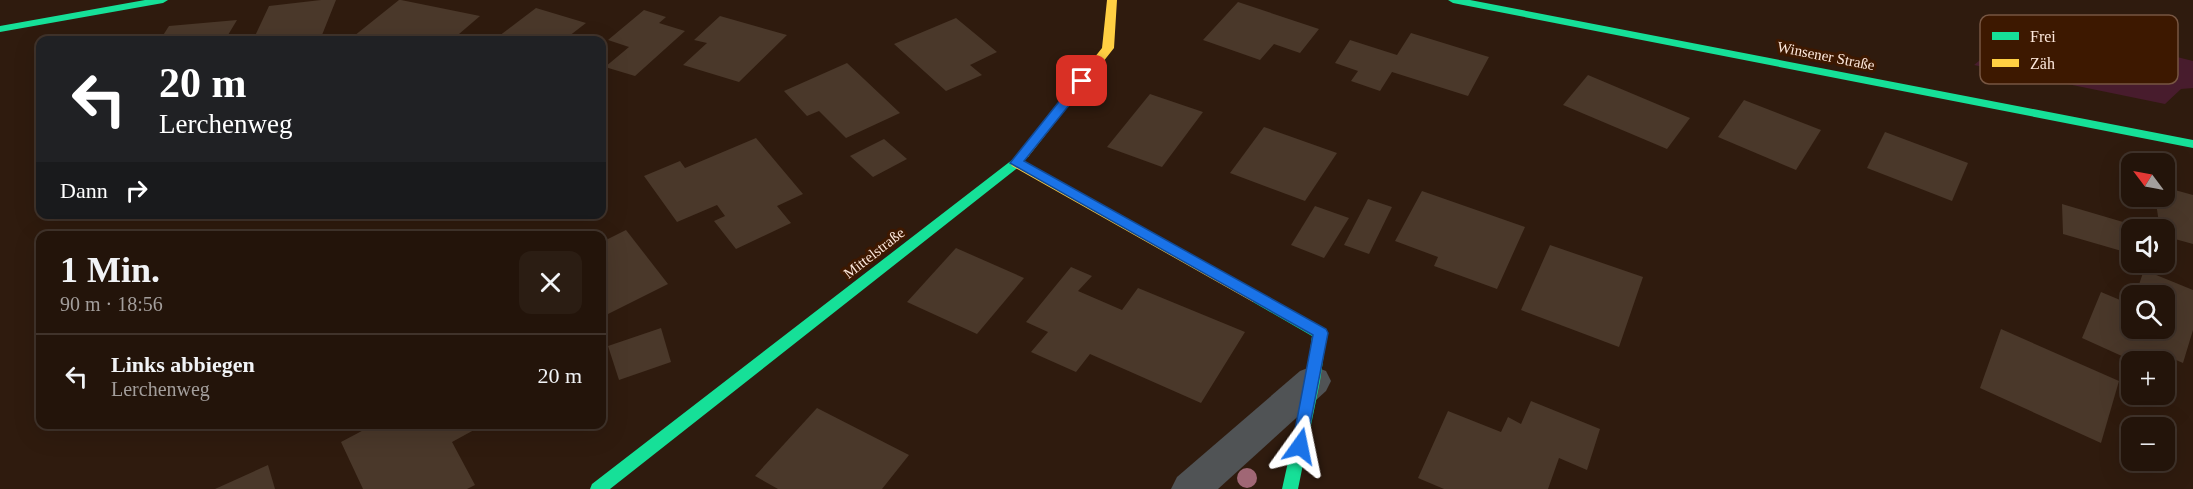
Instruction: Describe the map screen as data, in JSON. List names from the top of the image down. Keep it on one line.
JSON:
{"streets":{"street":["Winsener Straße","Mittelstraße"]},"legend":["Frei","Zäh"],"north":"top left","page":{"turn":["20 m","Lerchenweg"],"map_buttons":["+","−"],"then":"Dann","heading":["1 Min.","90 m · 18:56"],"list":[{"name":"Links abbiegen","note":"Lerchenweg","value":"20 m"}]}}
